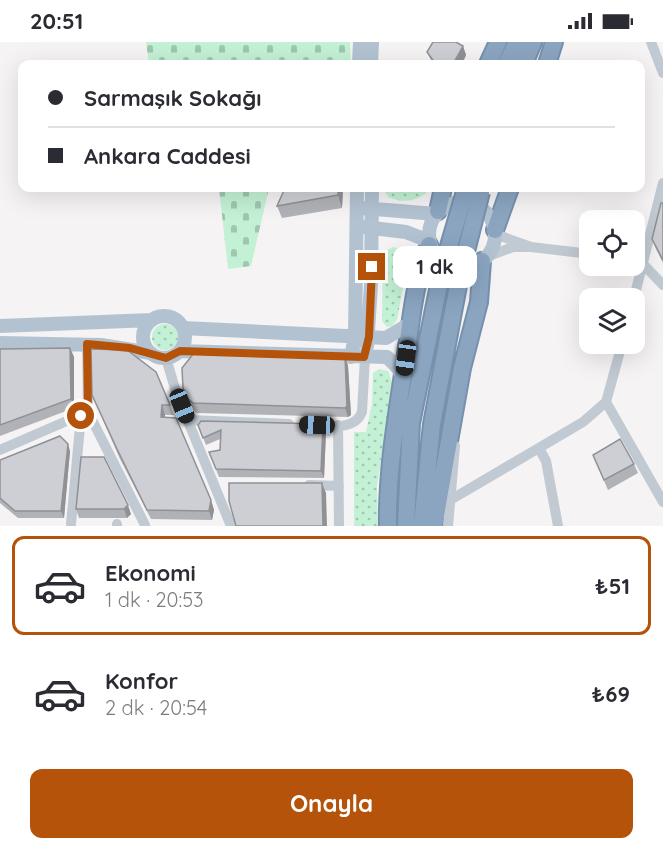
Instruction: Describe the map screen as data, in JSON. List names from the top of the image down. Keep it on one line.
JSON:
{"page":{"status":"20:51","banner":["Sarmaşık Sokağı","Ankara Caddesi"],"bubble":"1 dk","list":[{"name":"Ekonomi","note":"1 dk · 20:53","value":"₺51"},{"name":"Konfor","note":"2 dk · 20:54","value":"₺69"}],"buttons":"Onayla"}}
